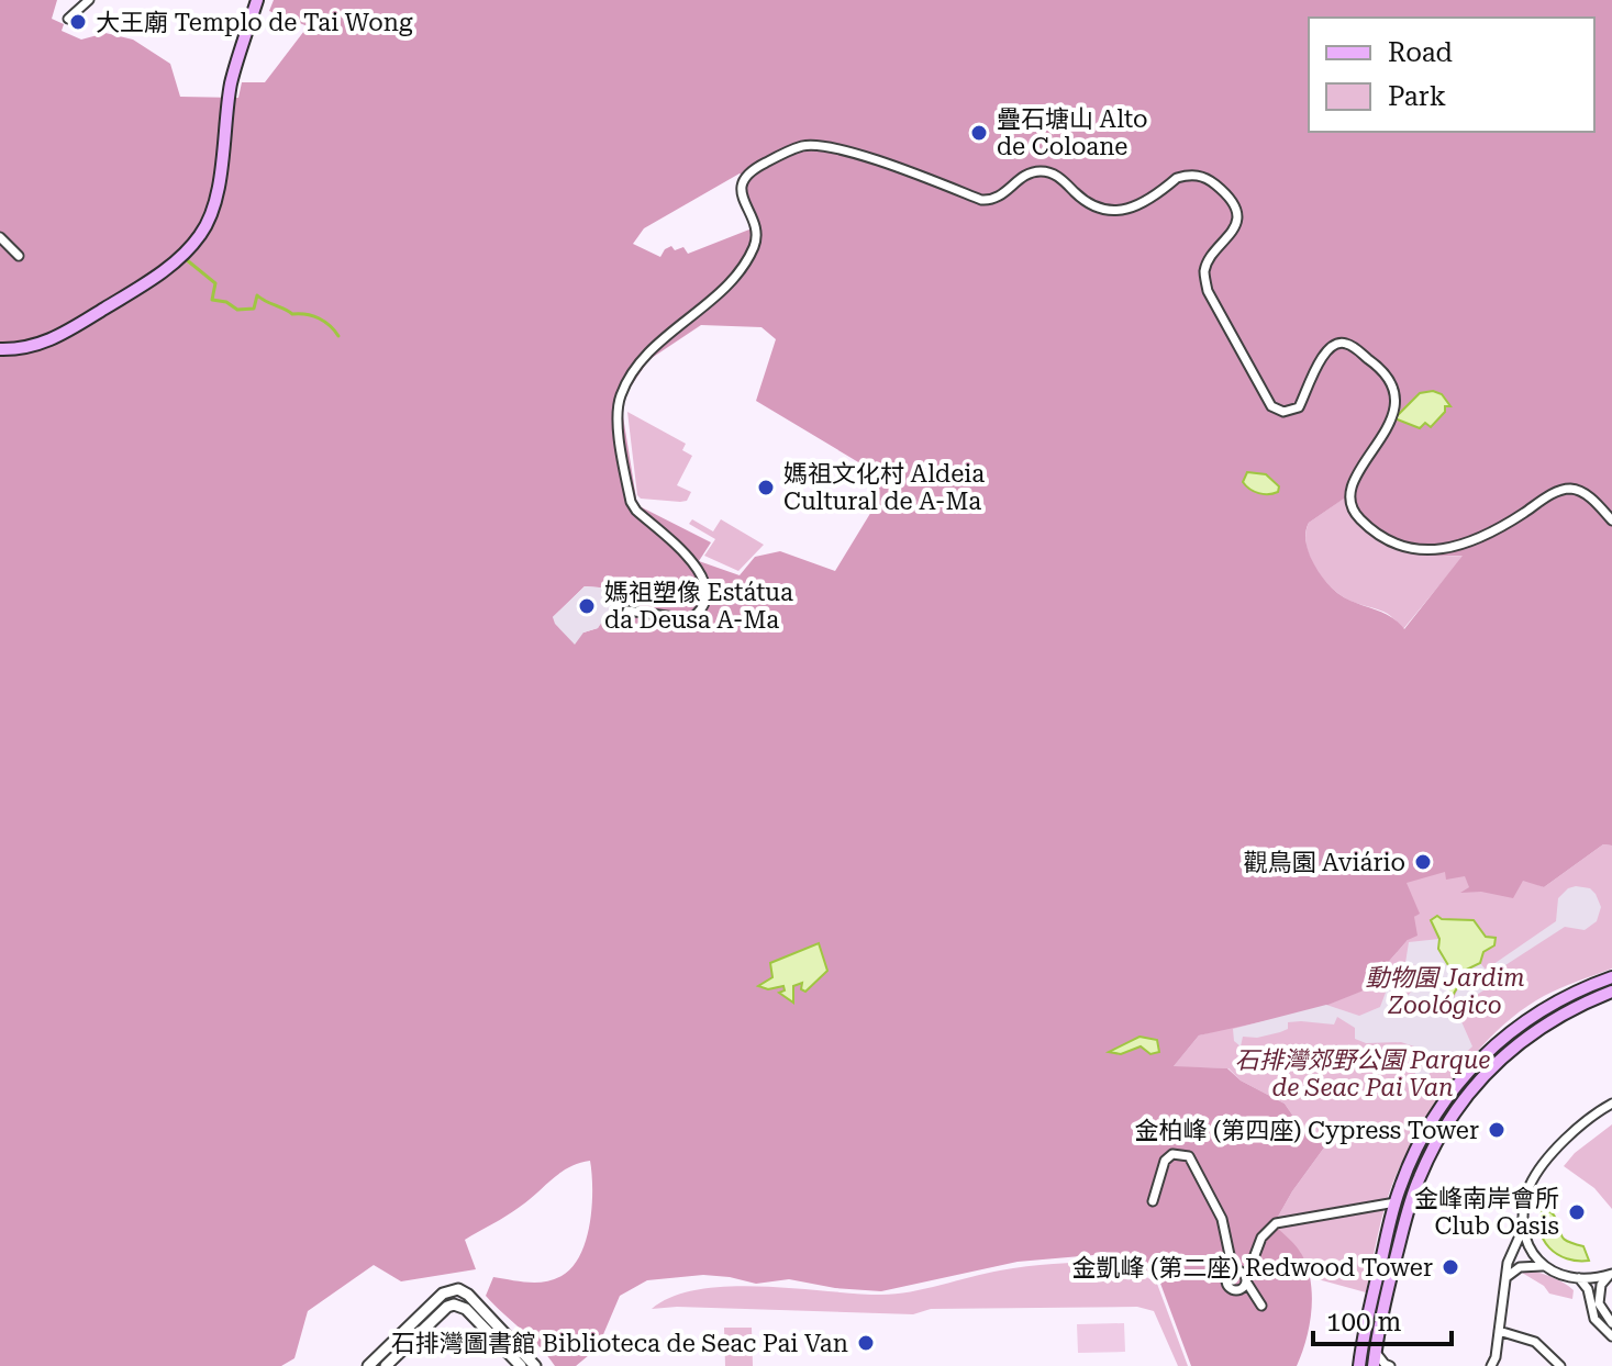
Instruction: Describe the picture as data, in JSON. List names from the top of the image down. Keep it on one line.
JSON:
{"parks":["動物園 Jardim Zoológico","石排灣郊野公園 Parque de Seac Pai Van"],"places":["大王廟 Templo de Tai Wong","疊石塘山 Alto de Coloane","媽祖文化村 Aldeia Cultural de A-Ma","媽祖塑像 Estátua da Deusa A-Ma","觀鳥園 Aviário","金柏峰 (第四座) Cypress Tower","金峰南岸會所 Club Oasis","金凱峰 (第二座) Redwood Tower","石排灣圖書館 Biblioteca de Seac Pai Van"],"legend":["Road","Park"],"scale_bar":"100 m"}
